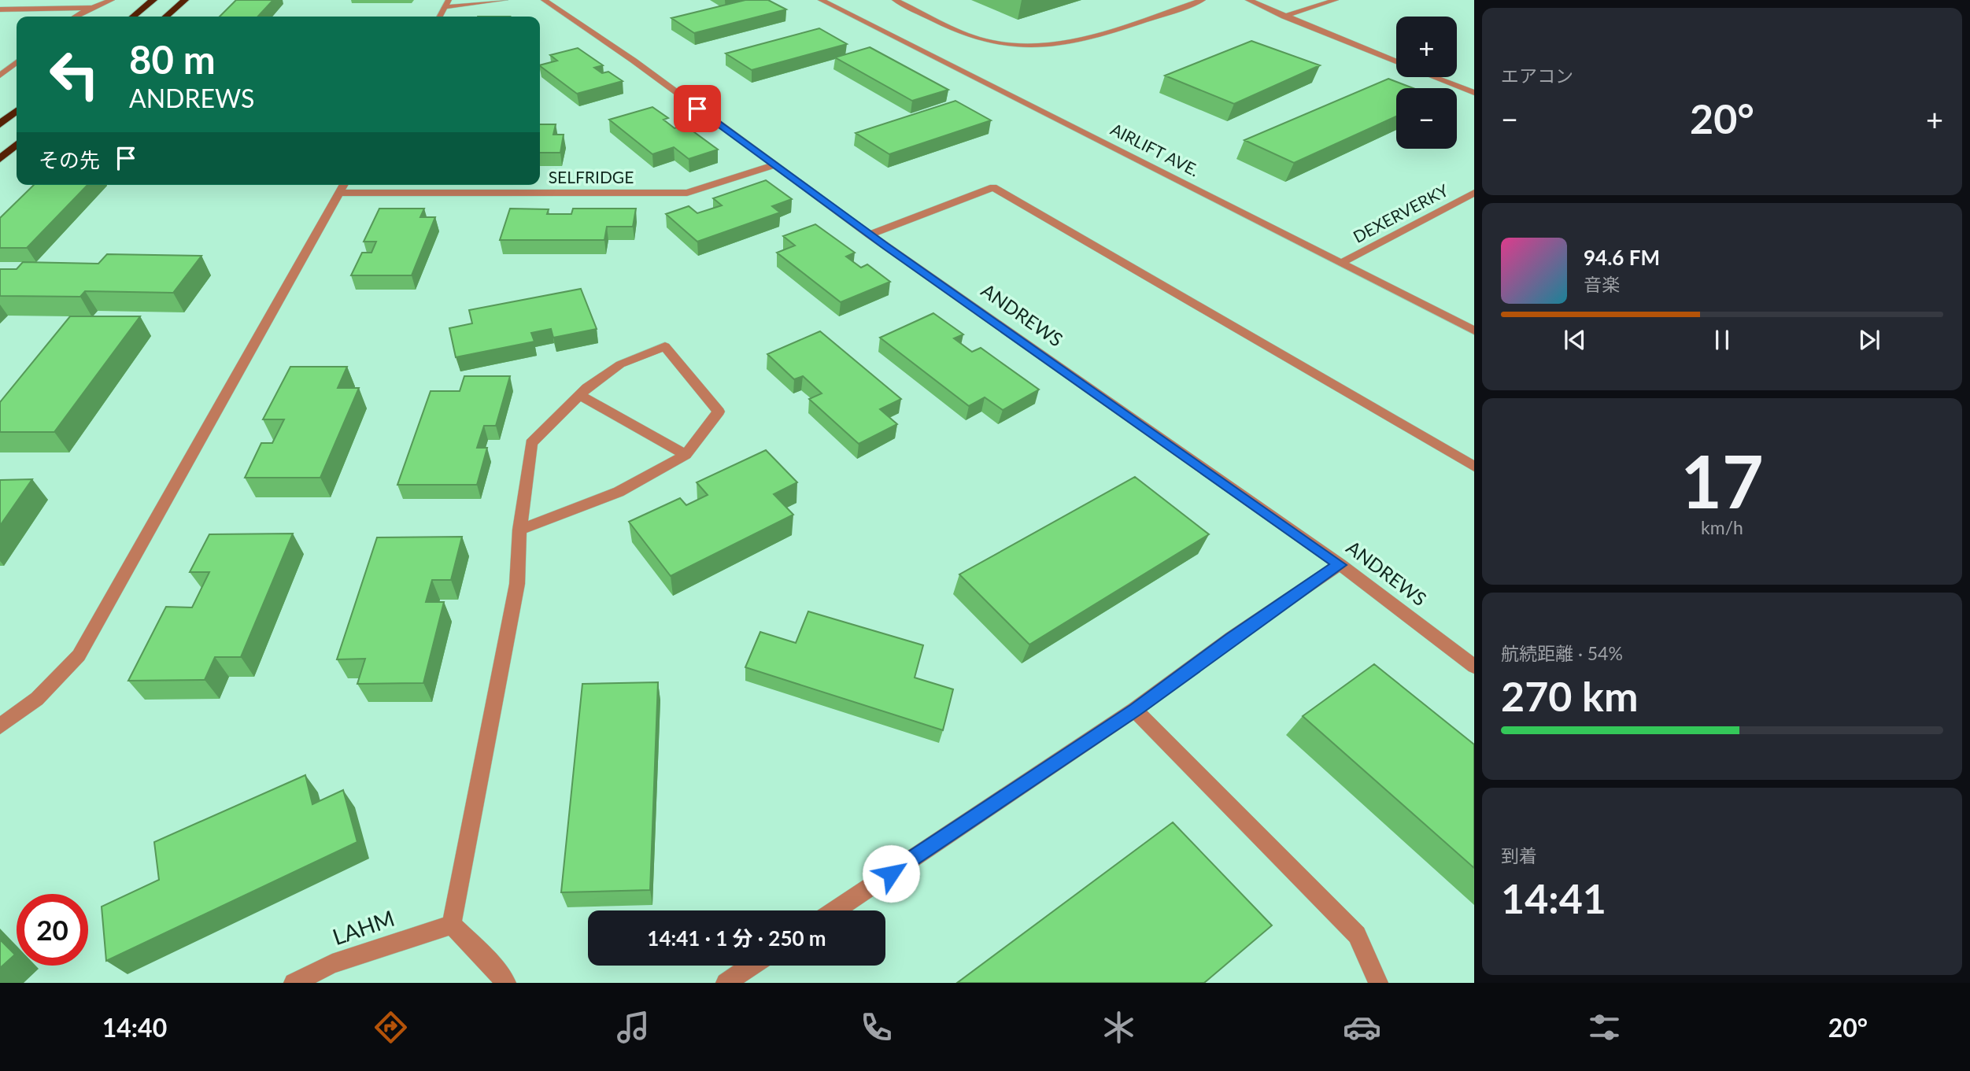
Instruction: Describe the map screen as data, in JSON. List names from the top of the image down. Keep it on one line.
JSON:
{"streets":{"lane":["AIRLIFT AVE.","SELFRIDGE","DEXERVERKY","ANDREWS","LAHM"]},"crossings":[["AIRLIFT AVE.","DEXERVERKY"],["SELFRIDGE","ANDREWS"]],"page":{"tile":["エアコン",["17","km/h"],["航続距離 · 54%","270 km"],["到着","14:41"]],"map_buttons":["+","−"],"turn":["80 m","ANDREWS"],"heat":["−","20°","+"],"then":"その先","song":["94.6 FM","音楽"],"limit":"20","trip":"14:41 · 1 分 · 250 m","tabs":["14:40","20°"]}}
